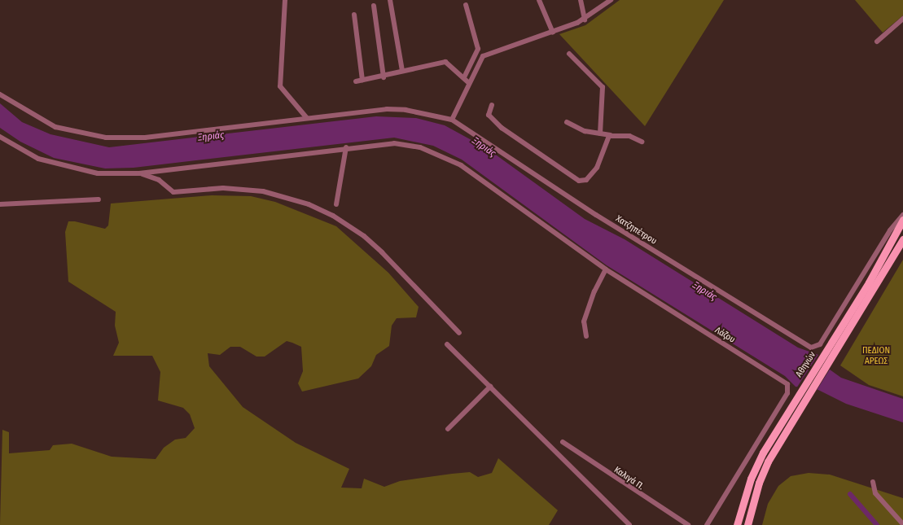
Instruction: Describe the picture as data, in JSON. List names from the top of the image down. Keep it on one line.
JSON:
{"streets":{"main road":["Αθηνών"],"street":["Χατζηπέτρου","Λάζου","Καλιγά Π."]},"crossings":[["Χατζηπέτρου","Αθηνών"]],"water":["Ξηριάς"],"parks":["ΠΕΔΙΟΝ ΑΡΕΩΣ"]}
